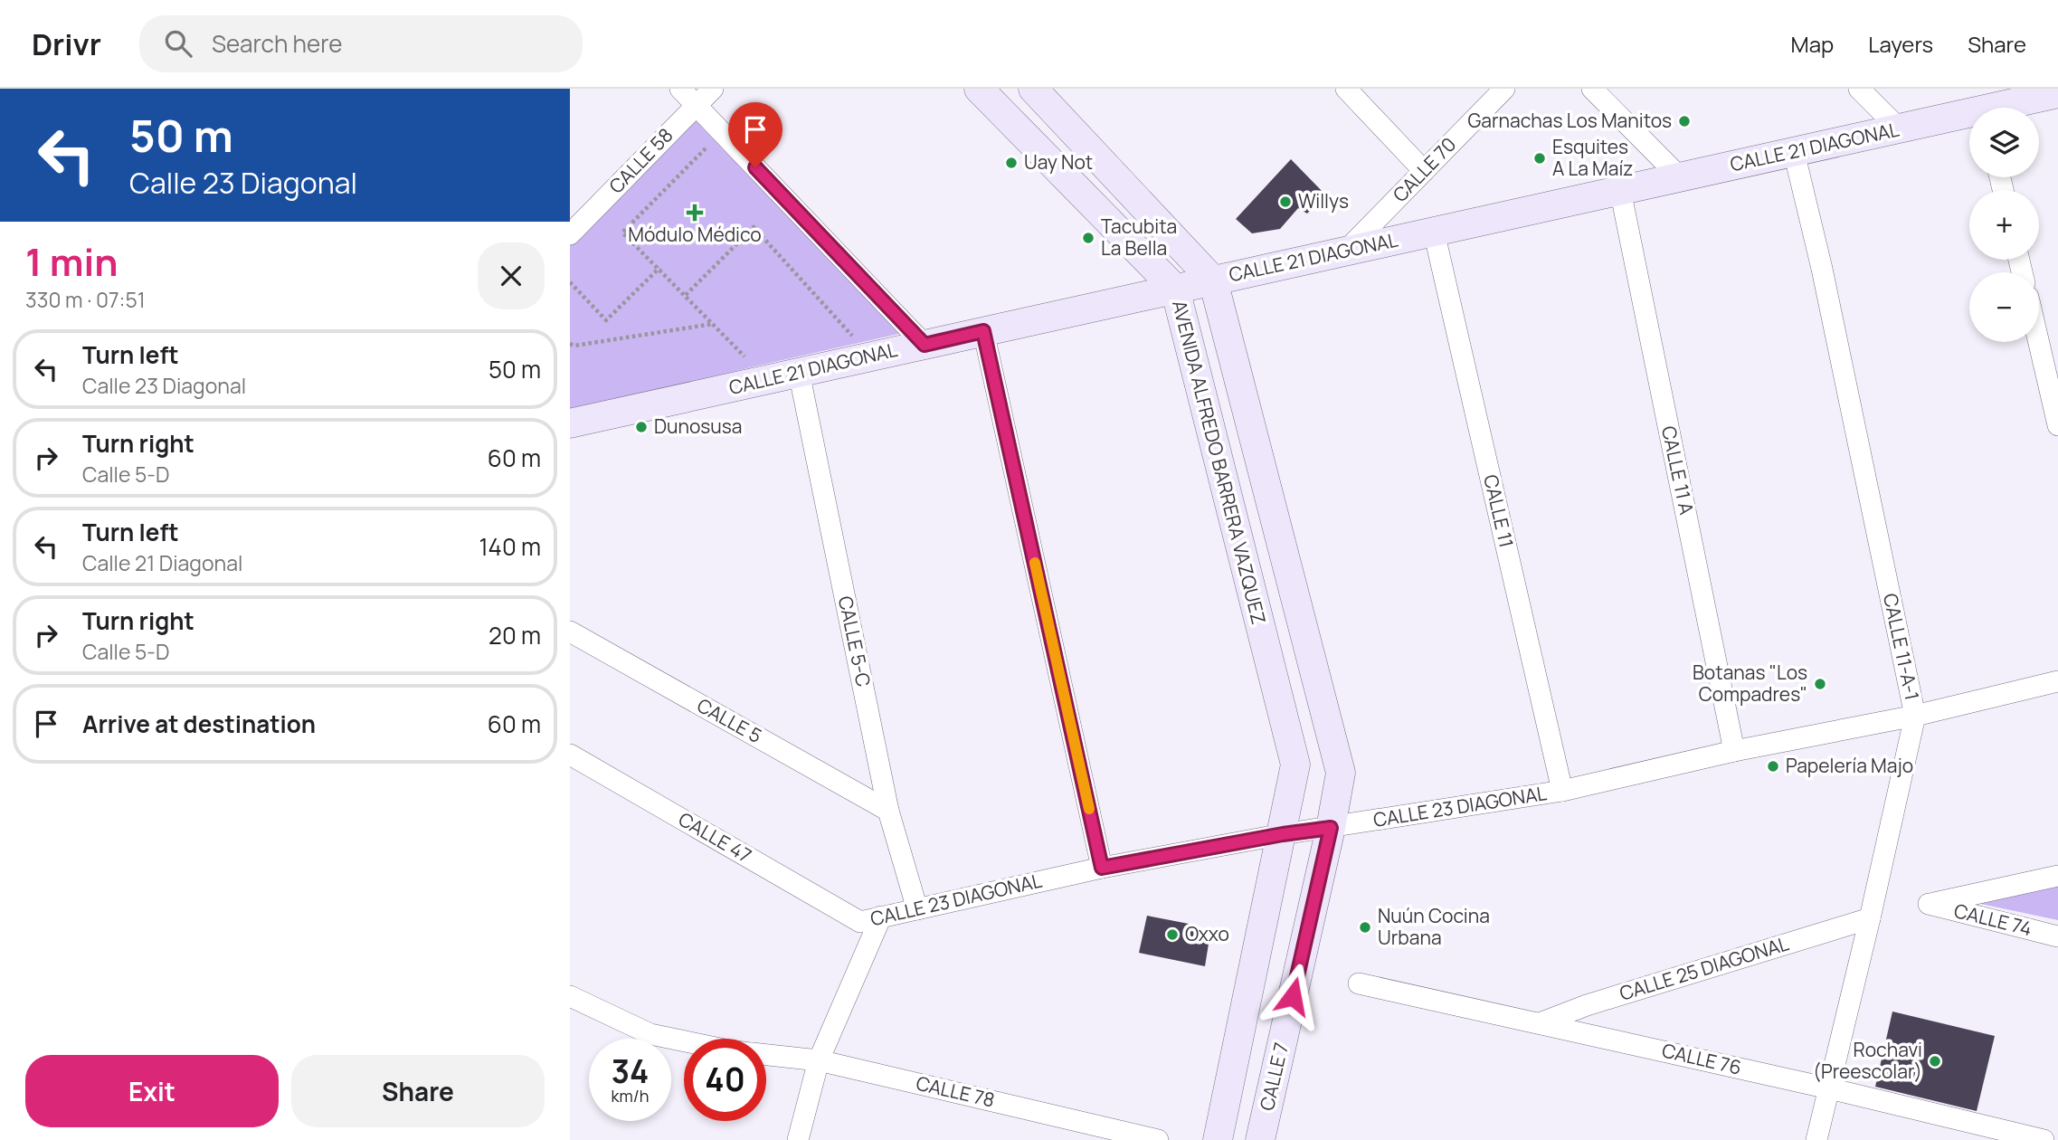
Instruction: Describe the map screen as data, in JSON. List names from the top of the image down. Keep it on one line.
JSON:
{"streets":{"street":["CALLE 21 DIAGONAL","CALLE 58","CALLE 70","AVENIDA ALFREDO BARRERA VAZQUEZ","CALLE 11 A","CALLE 11","CALLE 5-C","CALLE 11-A-1","CALLE 5","CALLE 23 DIAGONAL","CALLE 47","CALLE 74","CALLE 25 DIAGONAL","CALLE 76","CALLE 7","CALLE 78"]},"crossings":[["CALLE 21 DIAGONAL","CALLE 70"],["CALLE 21 DIAGONAL","AVENIDA ALFREDO BARRERA VAZQUEZ"],["CALLE 21 DIAGONAL","CALLE 11 A"],["CALLE 21 DIAGONAL","CALLE 11"],["CALLE 21 DIAGONAL","CALLE 5-C"],["CALLE 21 DIAGONAL","CALLE 11-A-1"],["AVENIDA ALFREDO BARRERA VAZQUEZ","CALLE 23 DIAGONAL"],["AVENIDA ALFREDO BARRERA VAZQUEZ","CALLE 7"],["CALLE 11 A","CALLE 23 DIAGONAL"],["CALLE 11","CALLE 23 DIAGONAL"],["CALLE 5-C","CALLE 5"],["CALLE 5-C","CALLE 23 DIAGONAL"],["CALLE 11-A-1","CALLE 23 DIAGONAL"],["CALLE 11-A-1","CALLE 25 DIAGONAL"],["CALLE 11-A-1","CALLE 76"],["CALLE 23 DIAGONAL","CALLE 47"],["CALLE 23 DIAGONAL","CALLE 7"],["CALLE 25 DIAGONAL","CALLE 76"]],"places":{"other":["Garnachas Los Manitos","Esquites A La Maíz","Uay Not","Willys","Tacubita La Bella","Dunosusa","Botanas \"Los Compadres\"","Papelería Majo","Nuún Cocina Urbana","Oxxo","Rochavi (Preescolar)"],"health":["Módulo Médico"]},"page":{"header":"Drivr","search":"Search here","nav":["Map","Layers","Share"],"turn":["50 m","Calle 23 Diagonal"],"map_buttons":["+","−"],"heading":["1 min","330 m · 07:51"],"list":[{"name":"Turn left","note":"Calle 23 Diagonal","value":"50 m"},{"name":"Turn right","note":"Calle 5-D","value":"60 m"},{"name":"Turn left","note":"Calle 21 Diagonal","value":"140 m"},{"name":"Turn right","note":"Calle 5-D","value":"20 m"},{"name":"Arrive at destination","value":"60 m"}],"speed":"34 km/h","limit":"40","buttons":["Exit","Share"]}}
